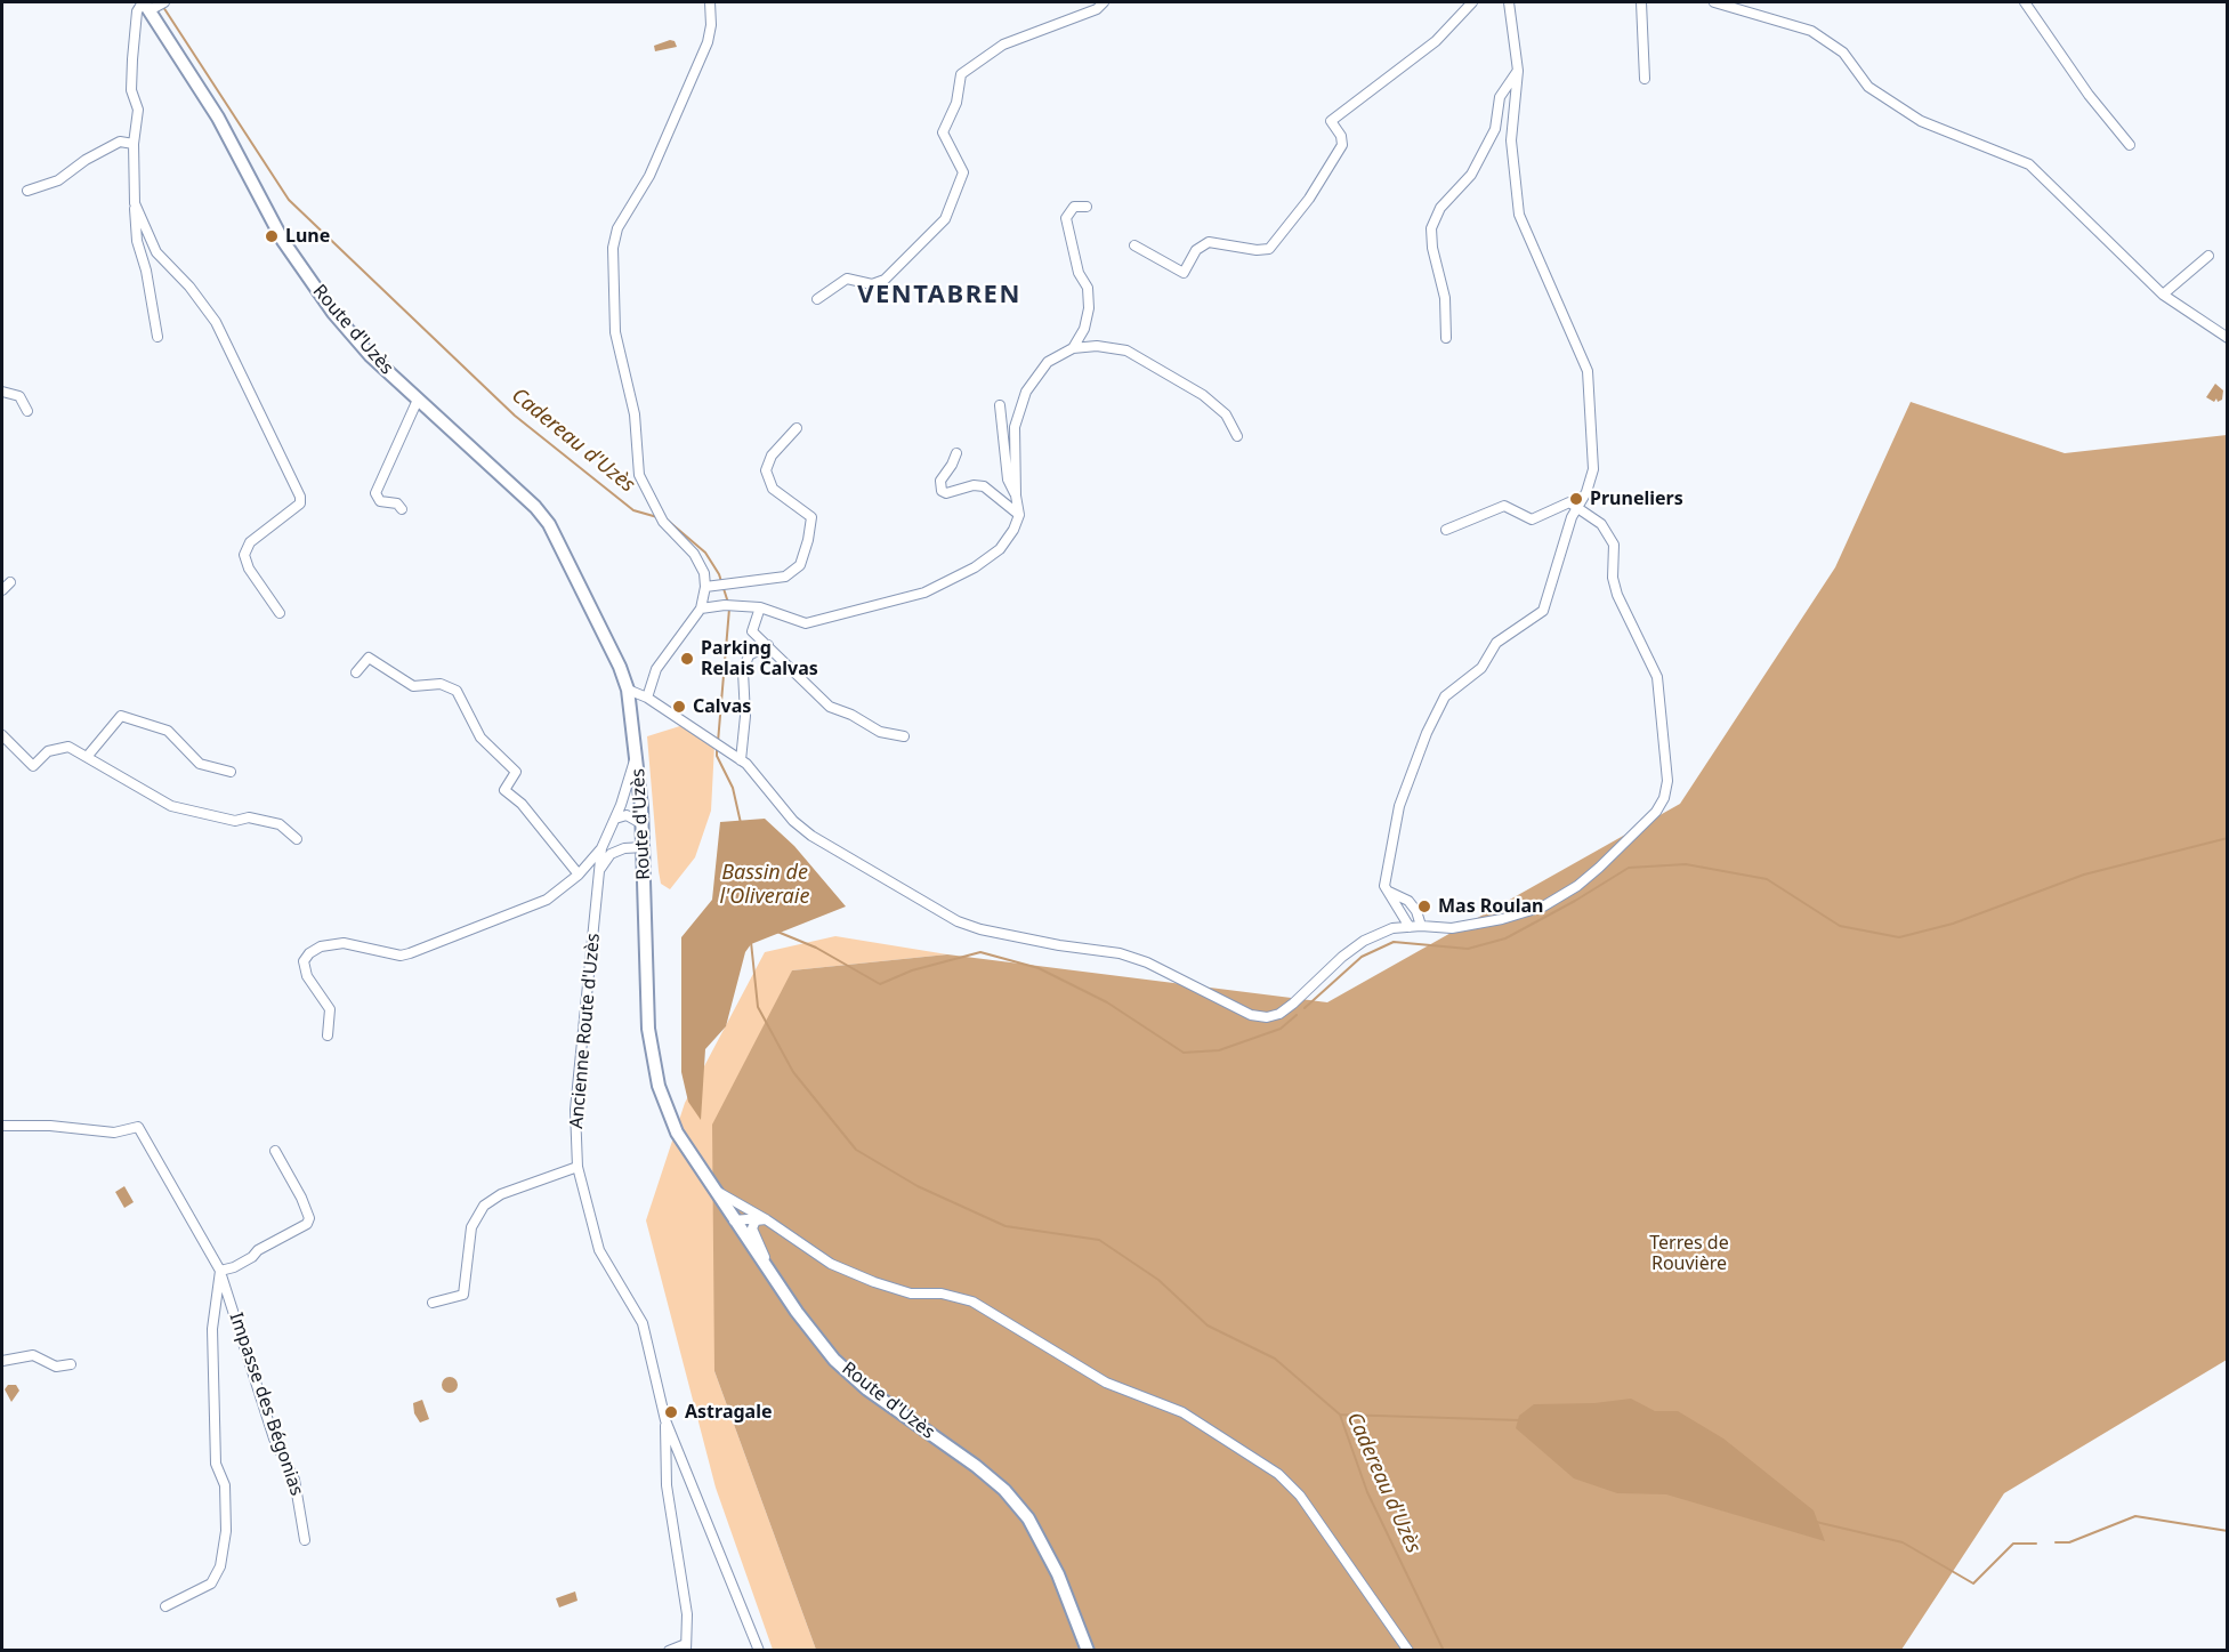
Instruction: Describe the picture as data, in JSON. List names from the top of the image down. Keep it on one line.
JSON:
{"streets":{"main road":["Route d'Uzès"],"street":["Ancienne Route d'Uzès","Impasse des Bégonias"]},"crossings":[["Route d'Uzès","Ancienne Route d'Uzès"]],"districts":["VENTABREN"],"water":["Cadereau d'Uzès","Bassin de l'Oliveraie"],"parks":["Terres de Rouvière"],"places":["Lune","Pruneliers","Parking Relais Calvas","Calvas","Mas Roulan","Astragale"]}
